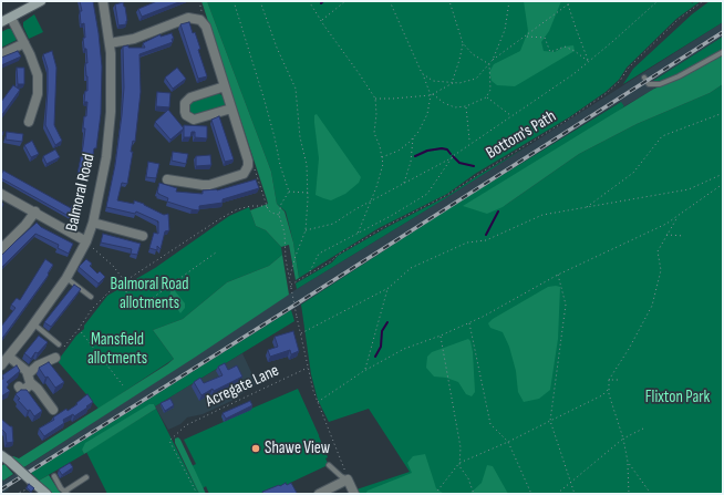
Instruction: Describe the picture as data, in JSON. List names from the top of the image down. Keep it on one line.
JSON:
{"streets":{"street":["Balmoral Road"],"path":["Bottom's Path","Acregate Lane"]},"parks":["Balmoral Road allotments","Mansfield allotments","Flixton Park"],"places":["Shawe View"]}
